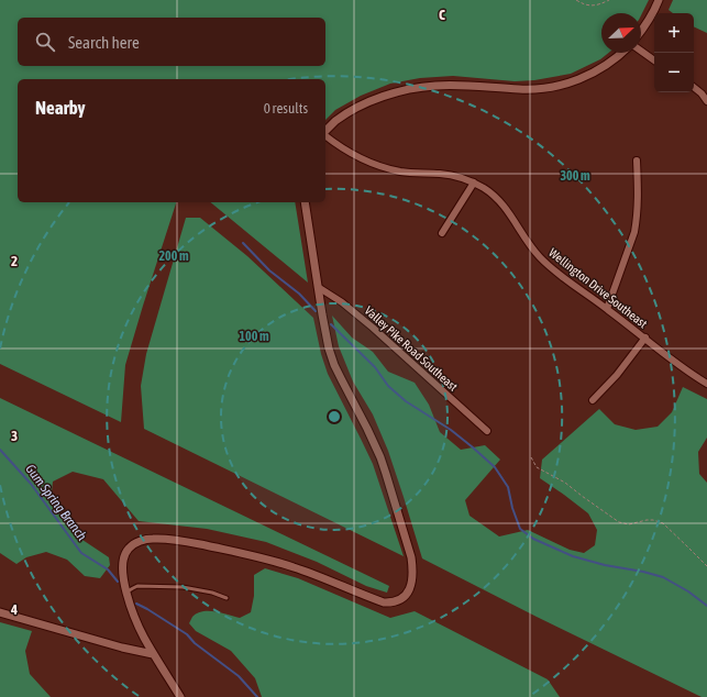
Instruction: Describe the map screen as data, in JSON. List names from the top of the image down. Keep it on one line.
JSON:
{"streets":{"street":["Wellington Drive Southeast","Valley Pike Road Southeast"]},"water":["Gum Spring Branch"],"north":"top right","page":{"map_buttons":["+","−"],"search":"Search here","heading":["Nearby","0 results"]},"grid":{"columns":["C"],"rows":["2","3","4"]},"rings":["300 m","200 m","100 m"]}
